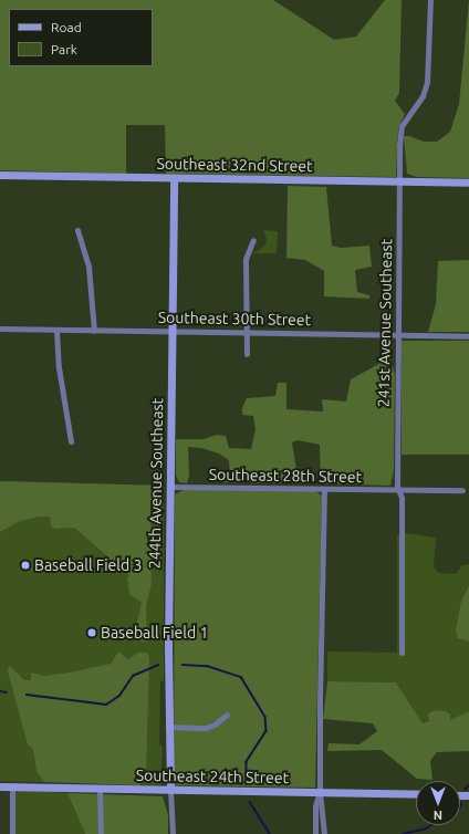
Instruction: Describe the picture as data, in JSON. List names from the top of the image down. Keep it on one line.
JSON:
{"streets":{"street":["Southeast 32nd Street","Southeast 30th Street","241st Avenue Southeast","Southeast 28th Street","244th Avenue Southeast","Southeast 24th Street"]},"crossings":[["Southeast 32nd Street","241st Avenue Southeast"],["Southeast 32nd Street","244th Avenue Southeast"],["Southeast 30th Street","241st Avenue Southeast"],["Southeast 30th Street","244th Avenue Southeast"],["241st Avenue Southeast","Southeast 28th Street"],["Southeast 28th Street","244th Avenue Southeast"],["244th Avenue Southeast","Southeast 24th Street"]],"places":["Baseball Field 3","Baseball Field 1"],"legend":["Road","Park"],"north":"bottom"}
